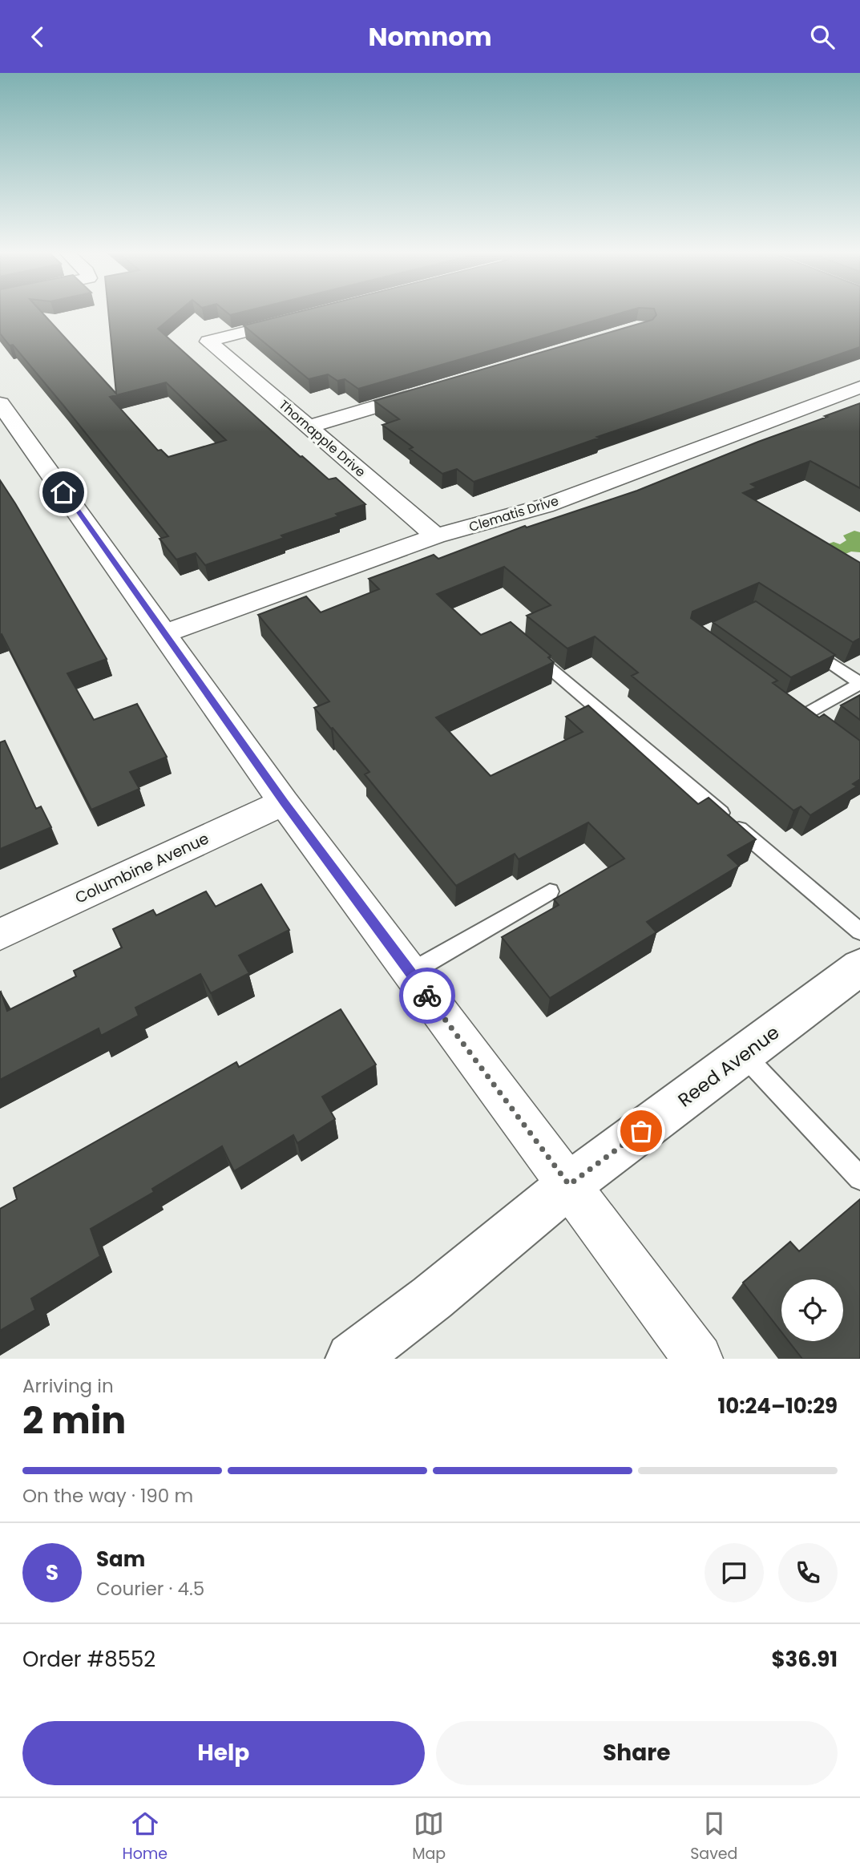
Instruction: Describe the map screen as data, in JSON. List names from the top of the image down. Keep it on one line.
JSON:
{"streets":{"main road":["Reed Avenue"],"street":["Thornapple Drive","Clematis Drive","Columbine Avenue"]},"crossings":[["Thornapple Drive","Clematis Drive"]],"page":{"header":"Nomnom","heading":["2 min","Arriving in","10:24–10:29"],"panel":["Sam","Courier · 4.5","Order #8552","$36.91"],"bar":"On the way · 190 m","round":"S","buttons":["Help","Share"],"tabs":["Home","Map","Saved"]}}
